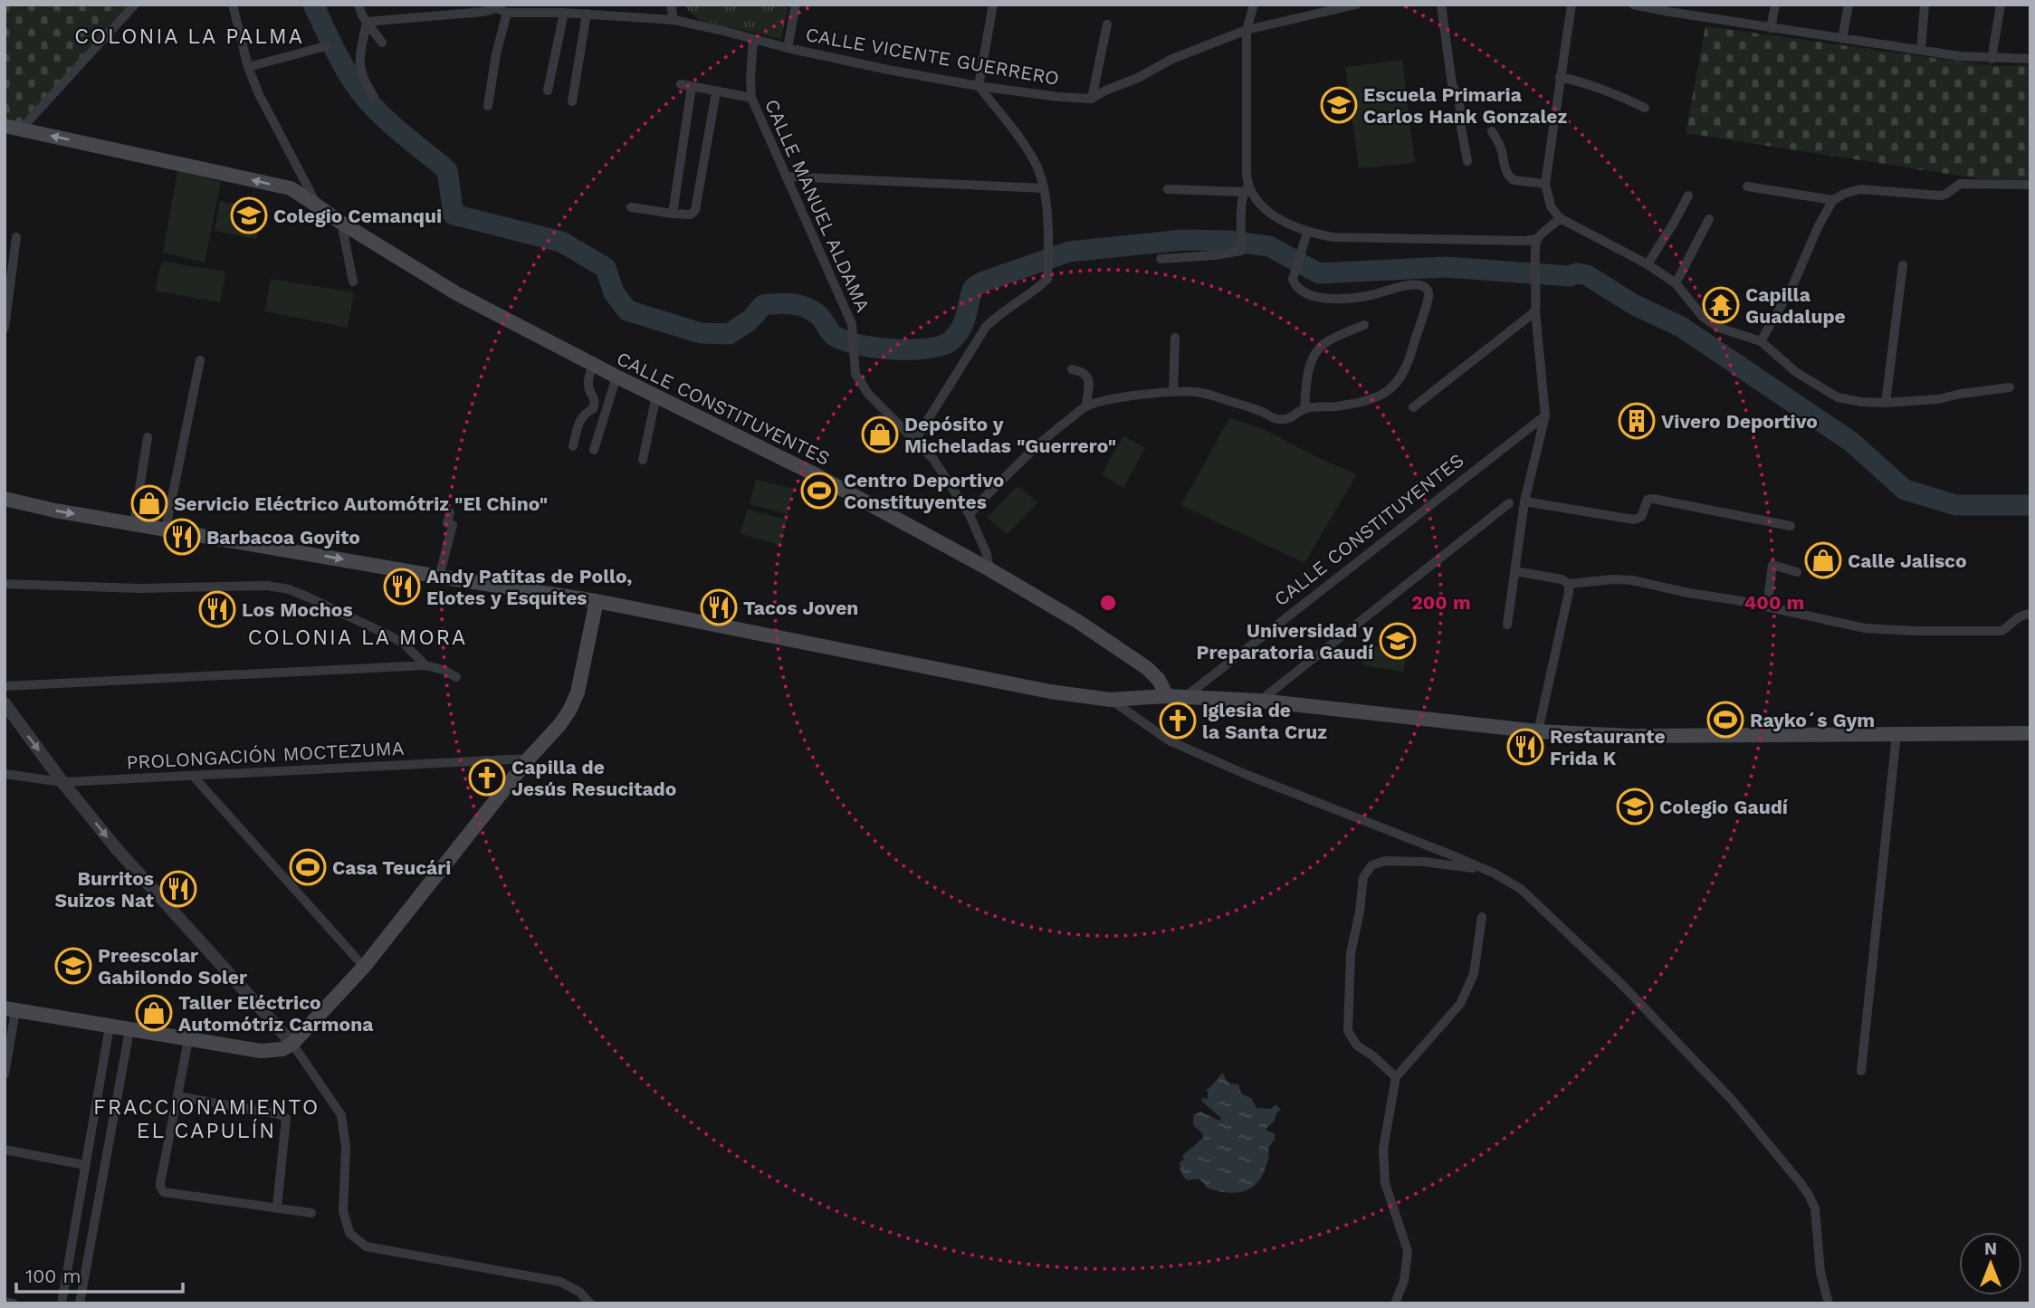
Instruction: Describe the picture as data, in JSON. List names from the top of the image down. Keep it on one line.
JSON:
{"streets":{"main road":["CALLE CONSTITUYENTES"],"street":["CALLE VICENTE GUERRERO","CALLE MANUEL ALDAMA","PROLONGACIÓN MOCTEZUMA"]},"crossings":[["CALLE VICENTE GUERRERO","CALLE MANUEL ALDAMA"],["CALLE MANUEL ALDAMA","CALLE CONSTITUYENTES"]],"districts":["COLONIA LA PALMA","COLONIA LA MORA","FRACCIONAMIENTO EL CAPULÍN"],"places":{"school or university":["Escuela Primaria Carlos Hank Gonzalez","Colegio Cemanqui","Universidad y Preparatoria Gaudí","Colegio Gaudí","Preescolar Gabilondo Soler"],"temple":["Capilla Guadalupe"],"building":["Vivero Deportivo"],"shop":["Depósito y Micheladas \"Guerrero\"","Servicio Eléctrico Automótriz \"El Chino\"","Calle Jalisco","Taller Eléctrico Automótriz Carmona"],"sports":["Centro Deportivo Constituyentes","Rayko´s Gym","Casa Teucári"],"restaurant":["Barbacoa Goyito","Andy Patitas de Pollo, Elotes y Esquites","Tacos Joven","Los Mochos","Restaurante Frida K","Burritos Suizos Nat"],"church":["Iglesia de la Santa Cruz","Capilla de Jesús Resucitado"]},"scale_bar":"100 m","north":"top","rings":["200 m","400 m"]}
